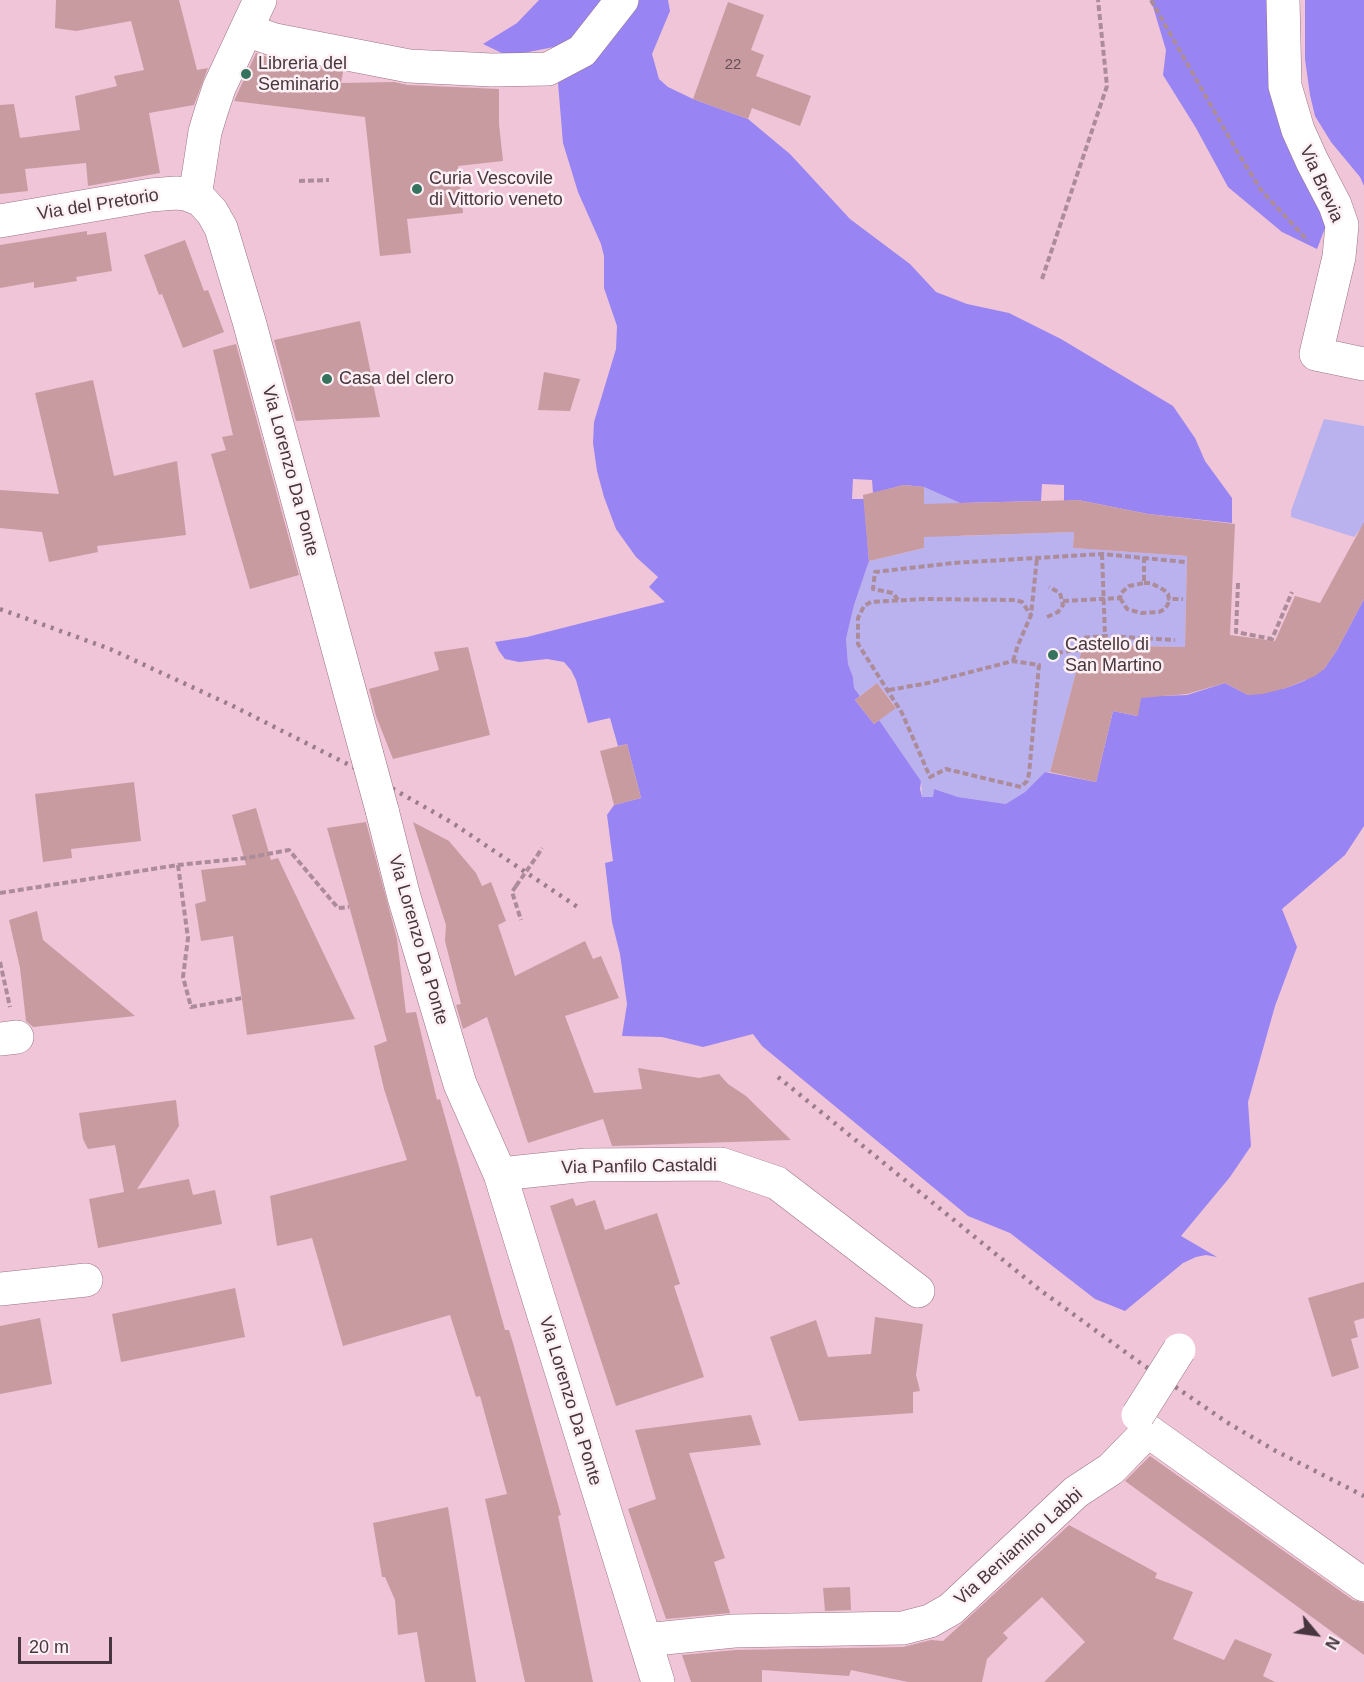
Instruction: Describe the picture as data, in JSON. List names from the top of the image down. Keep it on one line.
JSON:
{"streets":{"street":["Via Brevia","Via del Pretorio","Via Lorenzo Da Ponte","Via Panfilo Castaldi","Via Beniamino Labbi"]},"crossings":[["Via del Pretorio","Via Lorenzo Da Ponte"],["Via Lorenzo Da Ponte","Via Panfilo Castaldi"],["Via Lorenzo Da Ponte","Via Beniamino Labbi"]],"places":["Libreria del Seminario","Curia Vescovile di Vittorio veneto","Casa del clero","Castello di San Martino"],"house_numbers":["22"],"scale_bar":"20 m","north":"bottom right"}
